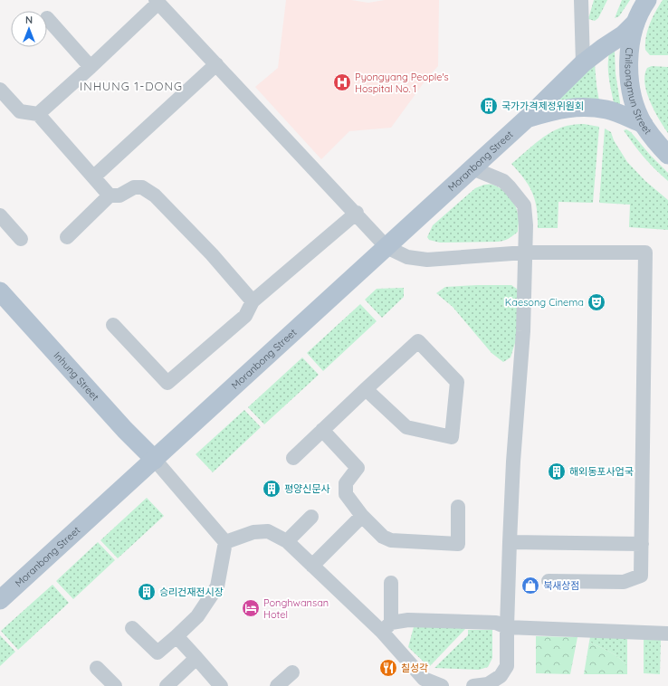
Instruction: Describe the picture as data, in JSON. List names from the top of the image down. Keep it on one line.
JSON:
{"streets":{"main road":["Chilsongmun Street","Moranbong Street","Inhung Street"]},"crossings":[["Chilsongmun Street","Moranbong Street"],["Moranbong Street","Inhung Street"]],"districts":["INHUNG 1-DONG"],"places":{"hospital":["Pyongyang People's Hospital No. 1"],"building":["국가가격제정위원회","해외동포사업국","평양신문사","승리건재전시장"],"theatre":["Kaesong Cinema"],"shop":["북새상점"],"hotel":["Ponghwansan Hotel"],"restaurant":["칠성각"]},"north":"top"}
